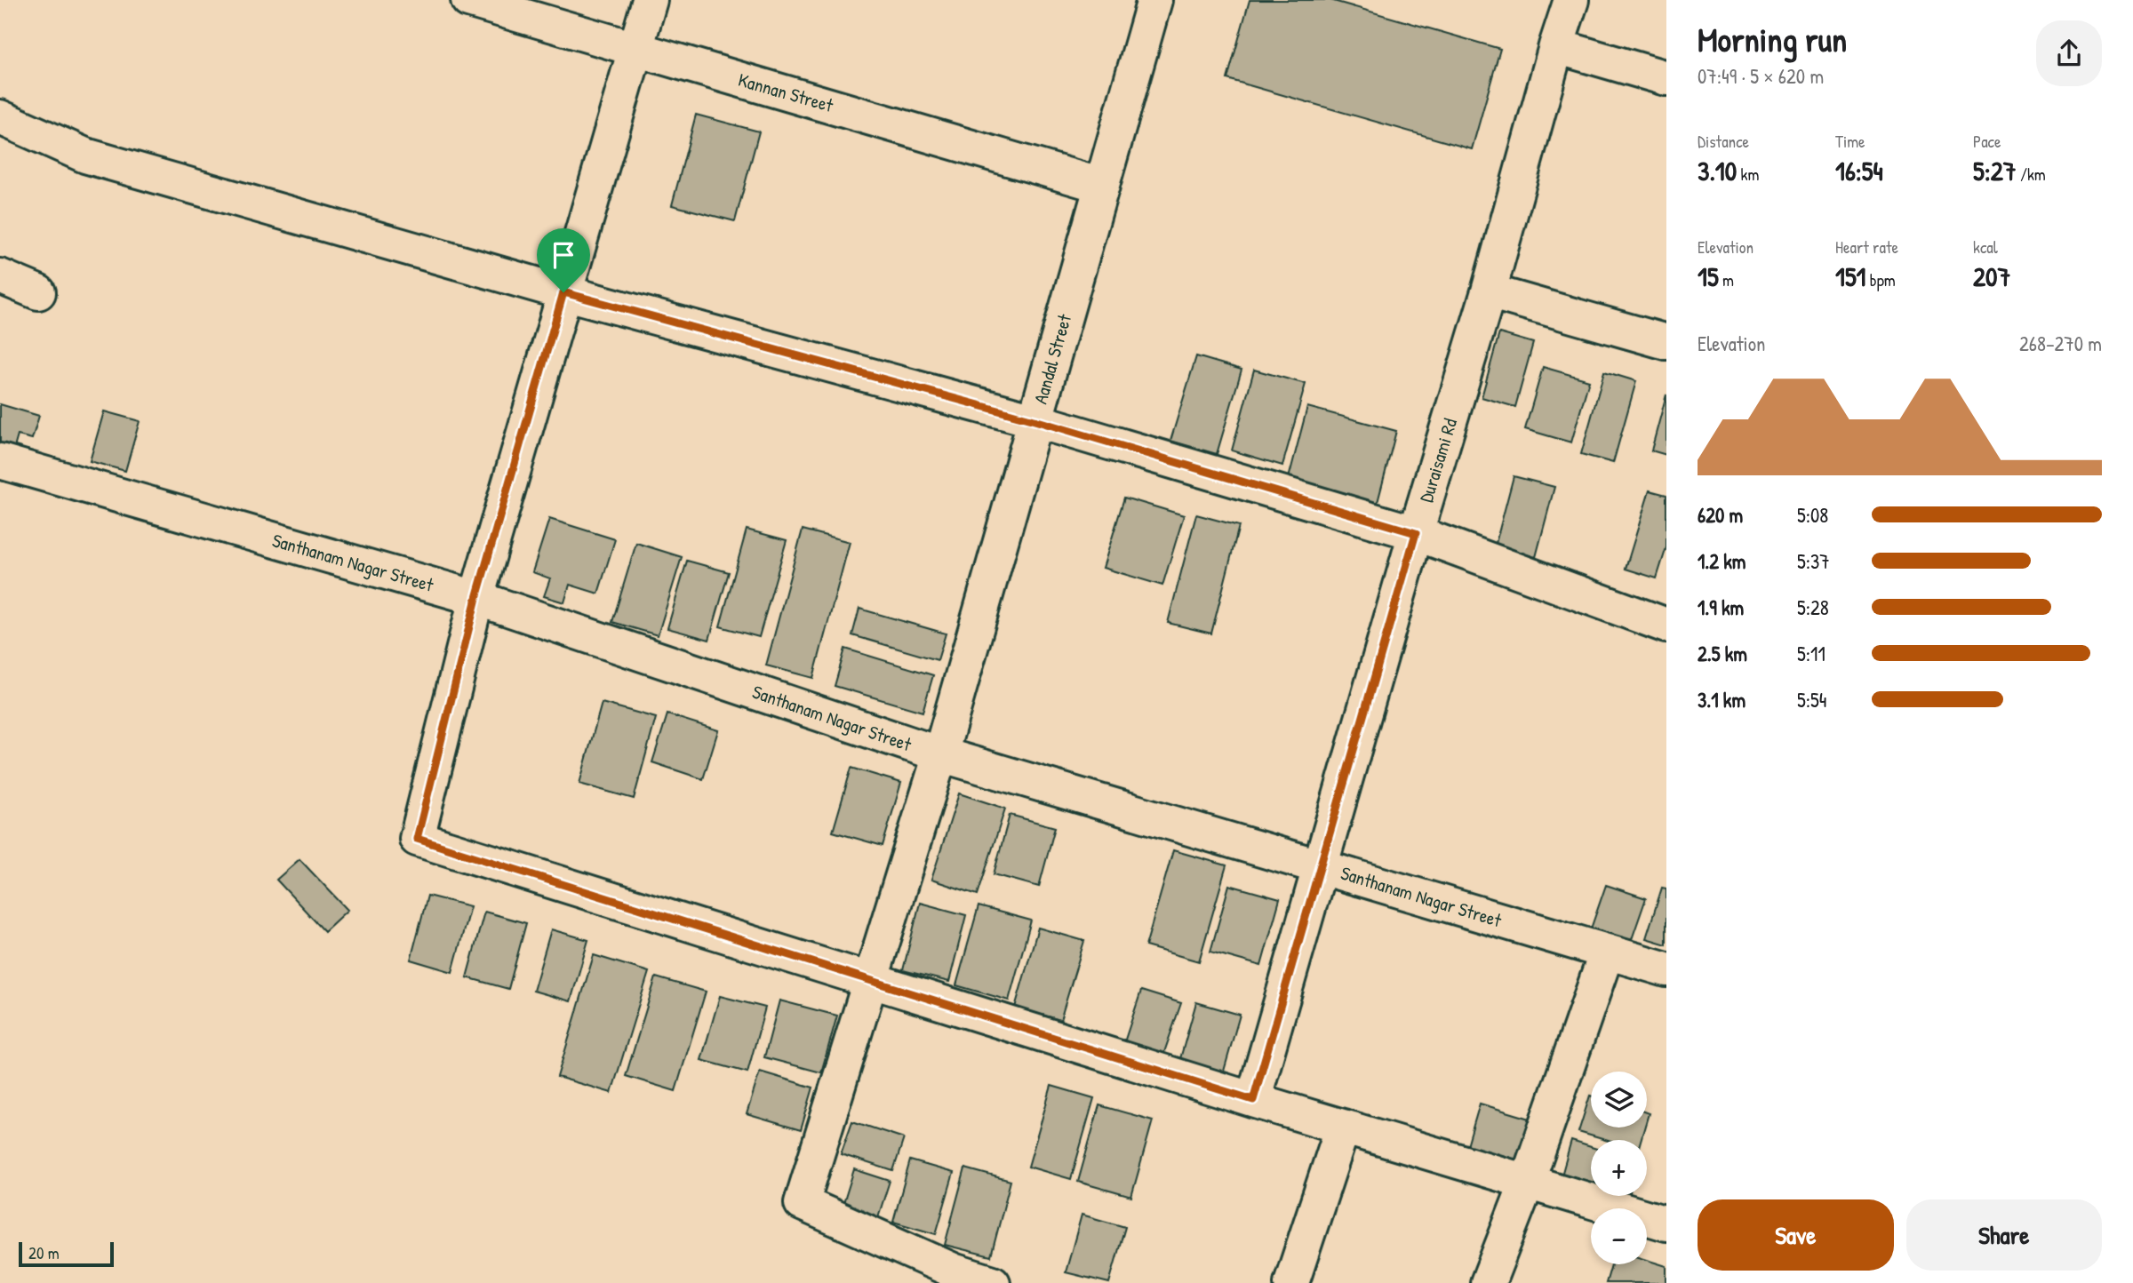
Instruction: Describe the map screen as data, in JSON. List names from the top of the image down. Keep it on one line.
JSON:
{"streets":{"street":["Kannan Street","Aandal Street","Duraisami Rd","Santhanam Nagar Street"]},"crossings":[["Kannan Street","Aandal Street"],["Aandal Street","Santhanam Nagar Street"],["Duraisami Rd","Santhanam Nagar Street"]],"scale_bar":"20 m","page":{"heading":["Morning run","07:49 · 5 × 620 m"],"stats":[["Distance","3.10 km"],["Time","16:54"],["Pace","5:27 /km"],["Elevation","15 m"],["Heart rate","151 bpm"],["kcal","207"]],"chart":["Elevation","268–270 m"],"list":[{"name":"620 m","note":"5:08"},{"name":"1.2 km","note":"5:37"},{"name":"1.9 km","note":"5:28"},{"name":"2.5 km","note":"5:11"},{"name":"3.1 km","note":"5:54"}],"map_buttons":["+","−"],"buttons":["Save","Share"],"scale":"20 m"}}
